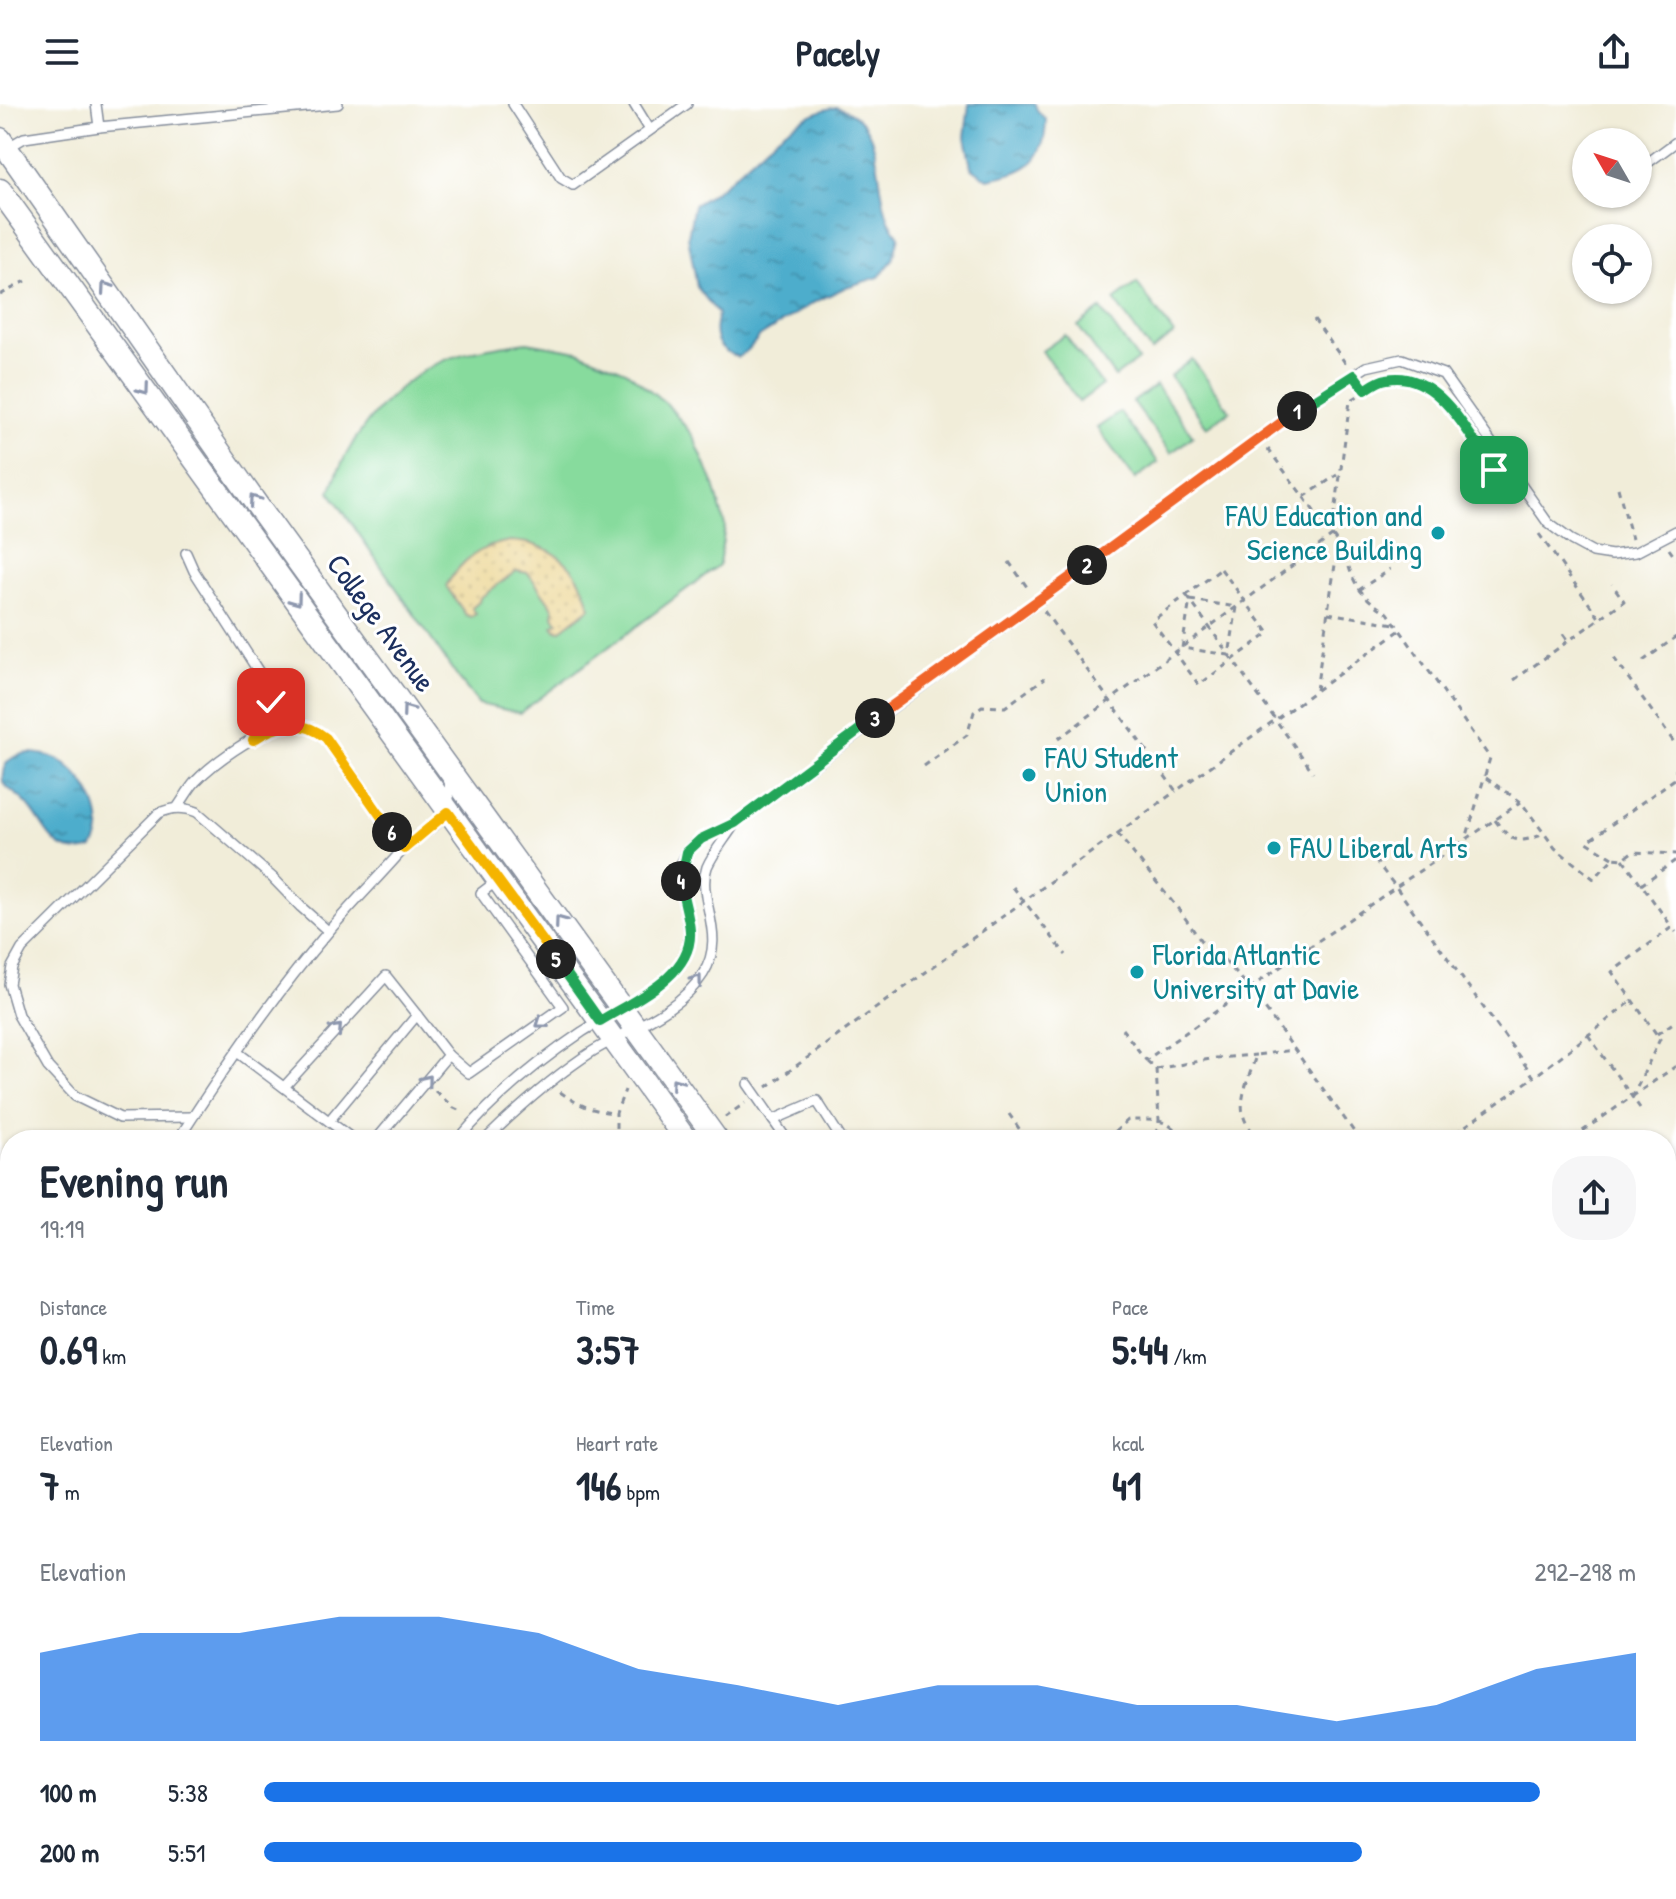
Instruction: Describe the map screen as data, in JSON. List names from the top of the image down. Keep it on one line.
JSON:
{"streets":{"street":["College Avenue"]},"places":["FAU Education and Science Building","FAU Student Union","FAU Liberal Arts","Florida Atlantic University at Davie"],"north":"top left","page":{"header":"Pacely","pins":["1","2","3","6","4","5"],"heading":["Evening run","19:19"],"stats":[["Distance","0.69 km"],["Time","3:57"],["Pace","5:44 /km"],["Elevation","7 m"],["Heart rate","146 bpm"],["kcal","41"]],"chart":["Elevation","292–298 m"],"list":[{"name":"100 m","note":"5:38"},{"name":"200 m","note":"5:51"}]}}
